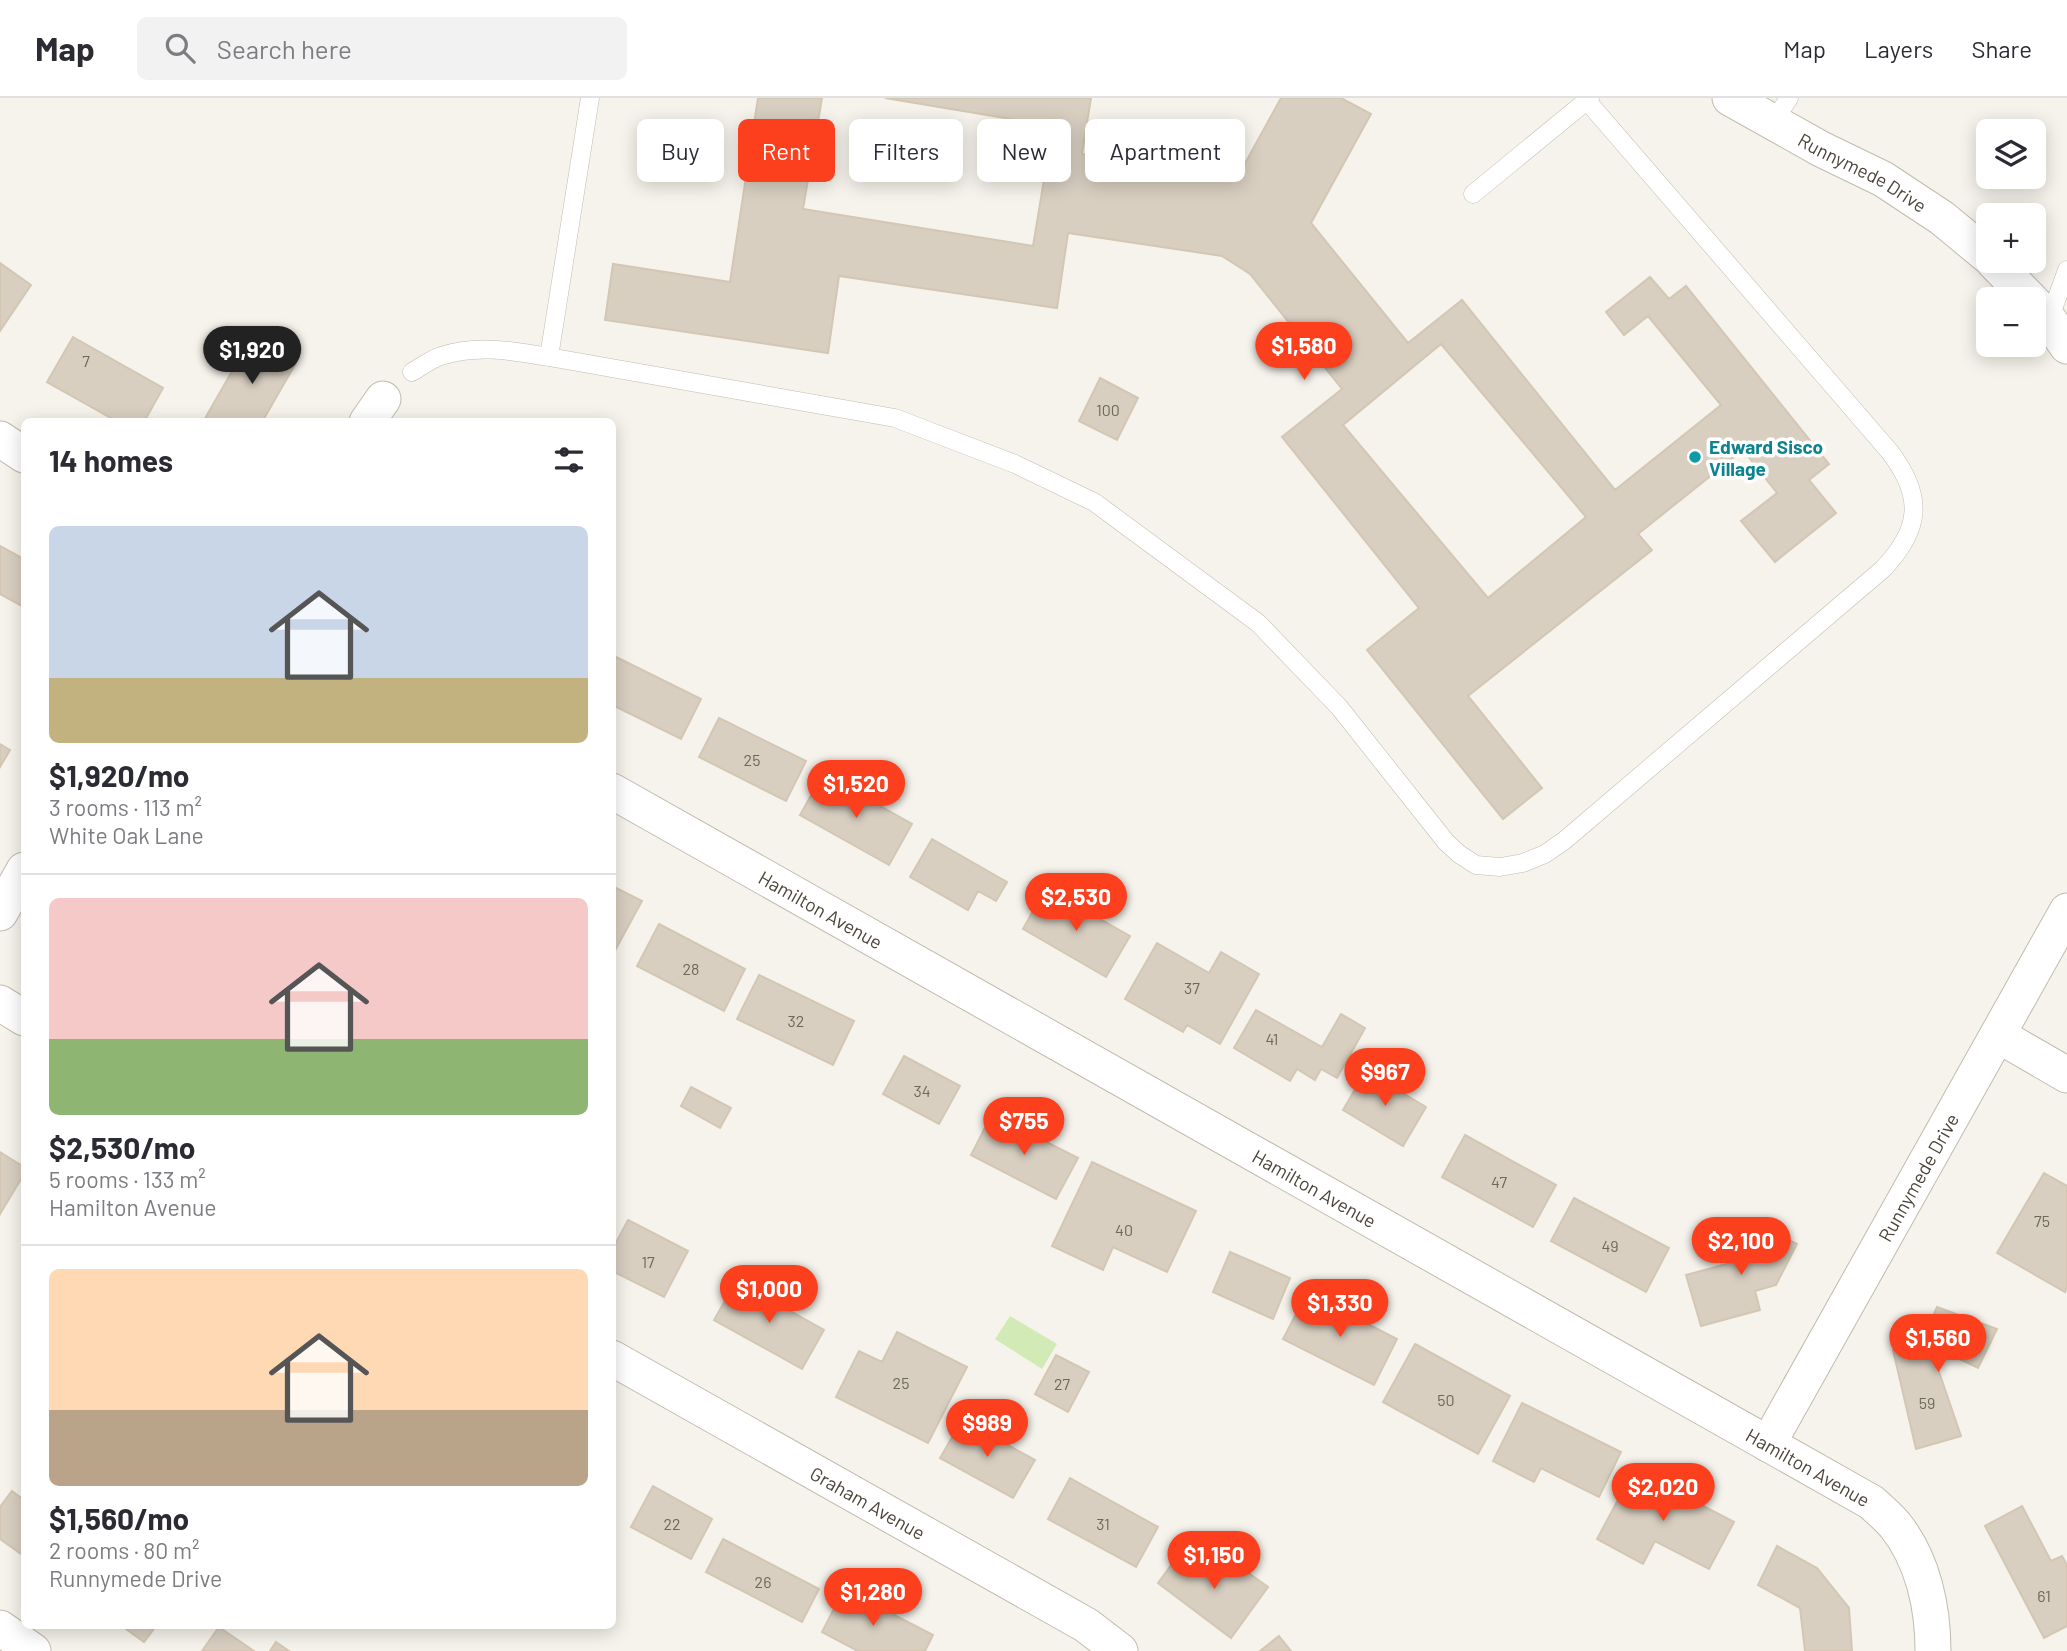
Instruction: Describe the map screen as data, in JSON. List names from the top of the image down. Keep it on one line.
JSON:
{"streets":{"street":["Runnymede Drive","Hamilton Avenue","Graham Avenue"]},"crossings":[["Runnymede Drive","Hamilton Avenue"]],"places":["Edward Sisco Village"],"house_numbers":["7","100","25","28","37","32","41","34","47","75","40","49","17","25","27","50","59","22","31","26","61"],"page":{"header":"Map","search":"Search here","nav":["Map","Layers","Share"],"map_buttons":["+","−"],"chip":["Buy","Rent","Filters","New","Apartment"],"price":["$1,580","$1,920","$1,520","$2,530","$967","$755","$2,100","$1,000","$1,330","$1,560","$989","$2,020","$1,150","$1,280"],"heading":"14 homes","list":[{"name":"$1,920/mo","note":"3 rooms · 113 m² · White Oak Lane"},{"name":"$2,530/mo","note":"5 rooms · 133 m² · Hamilton Avenue"},{"name":"$1,560/mo","note":"2 rooms · 80 m² · Runnymede Drive"}]}}
